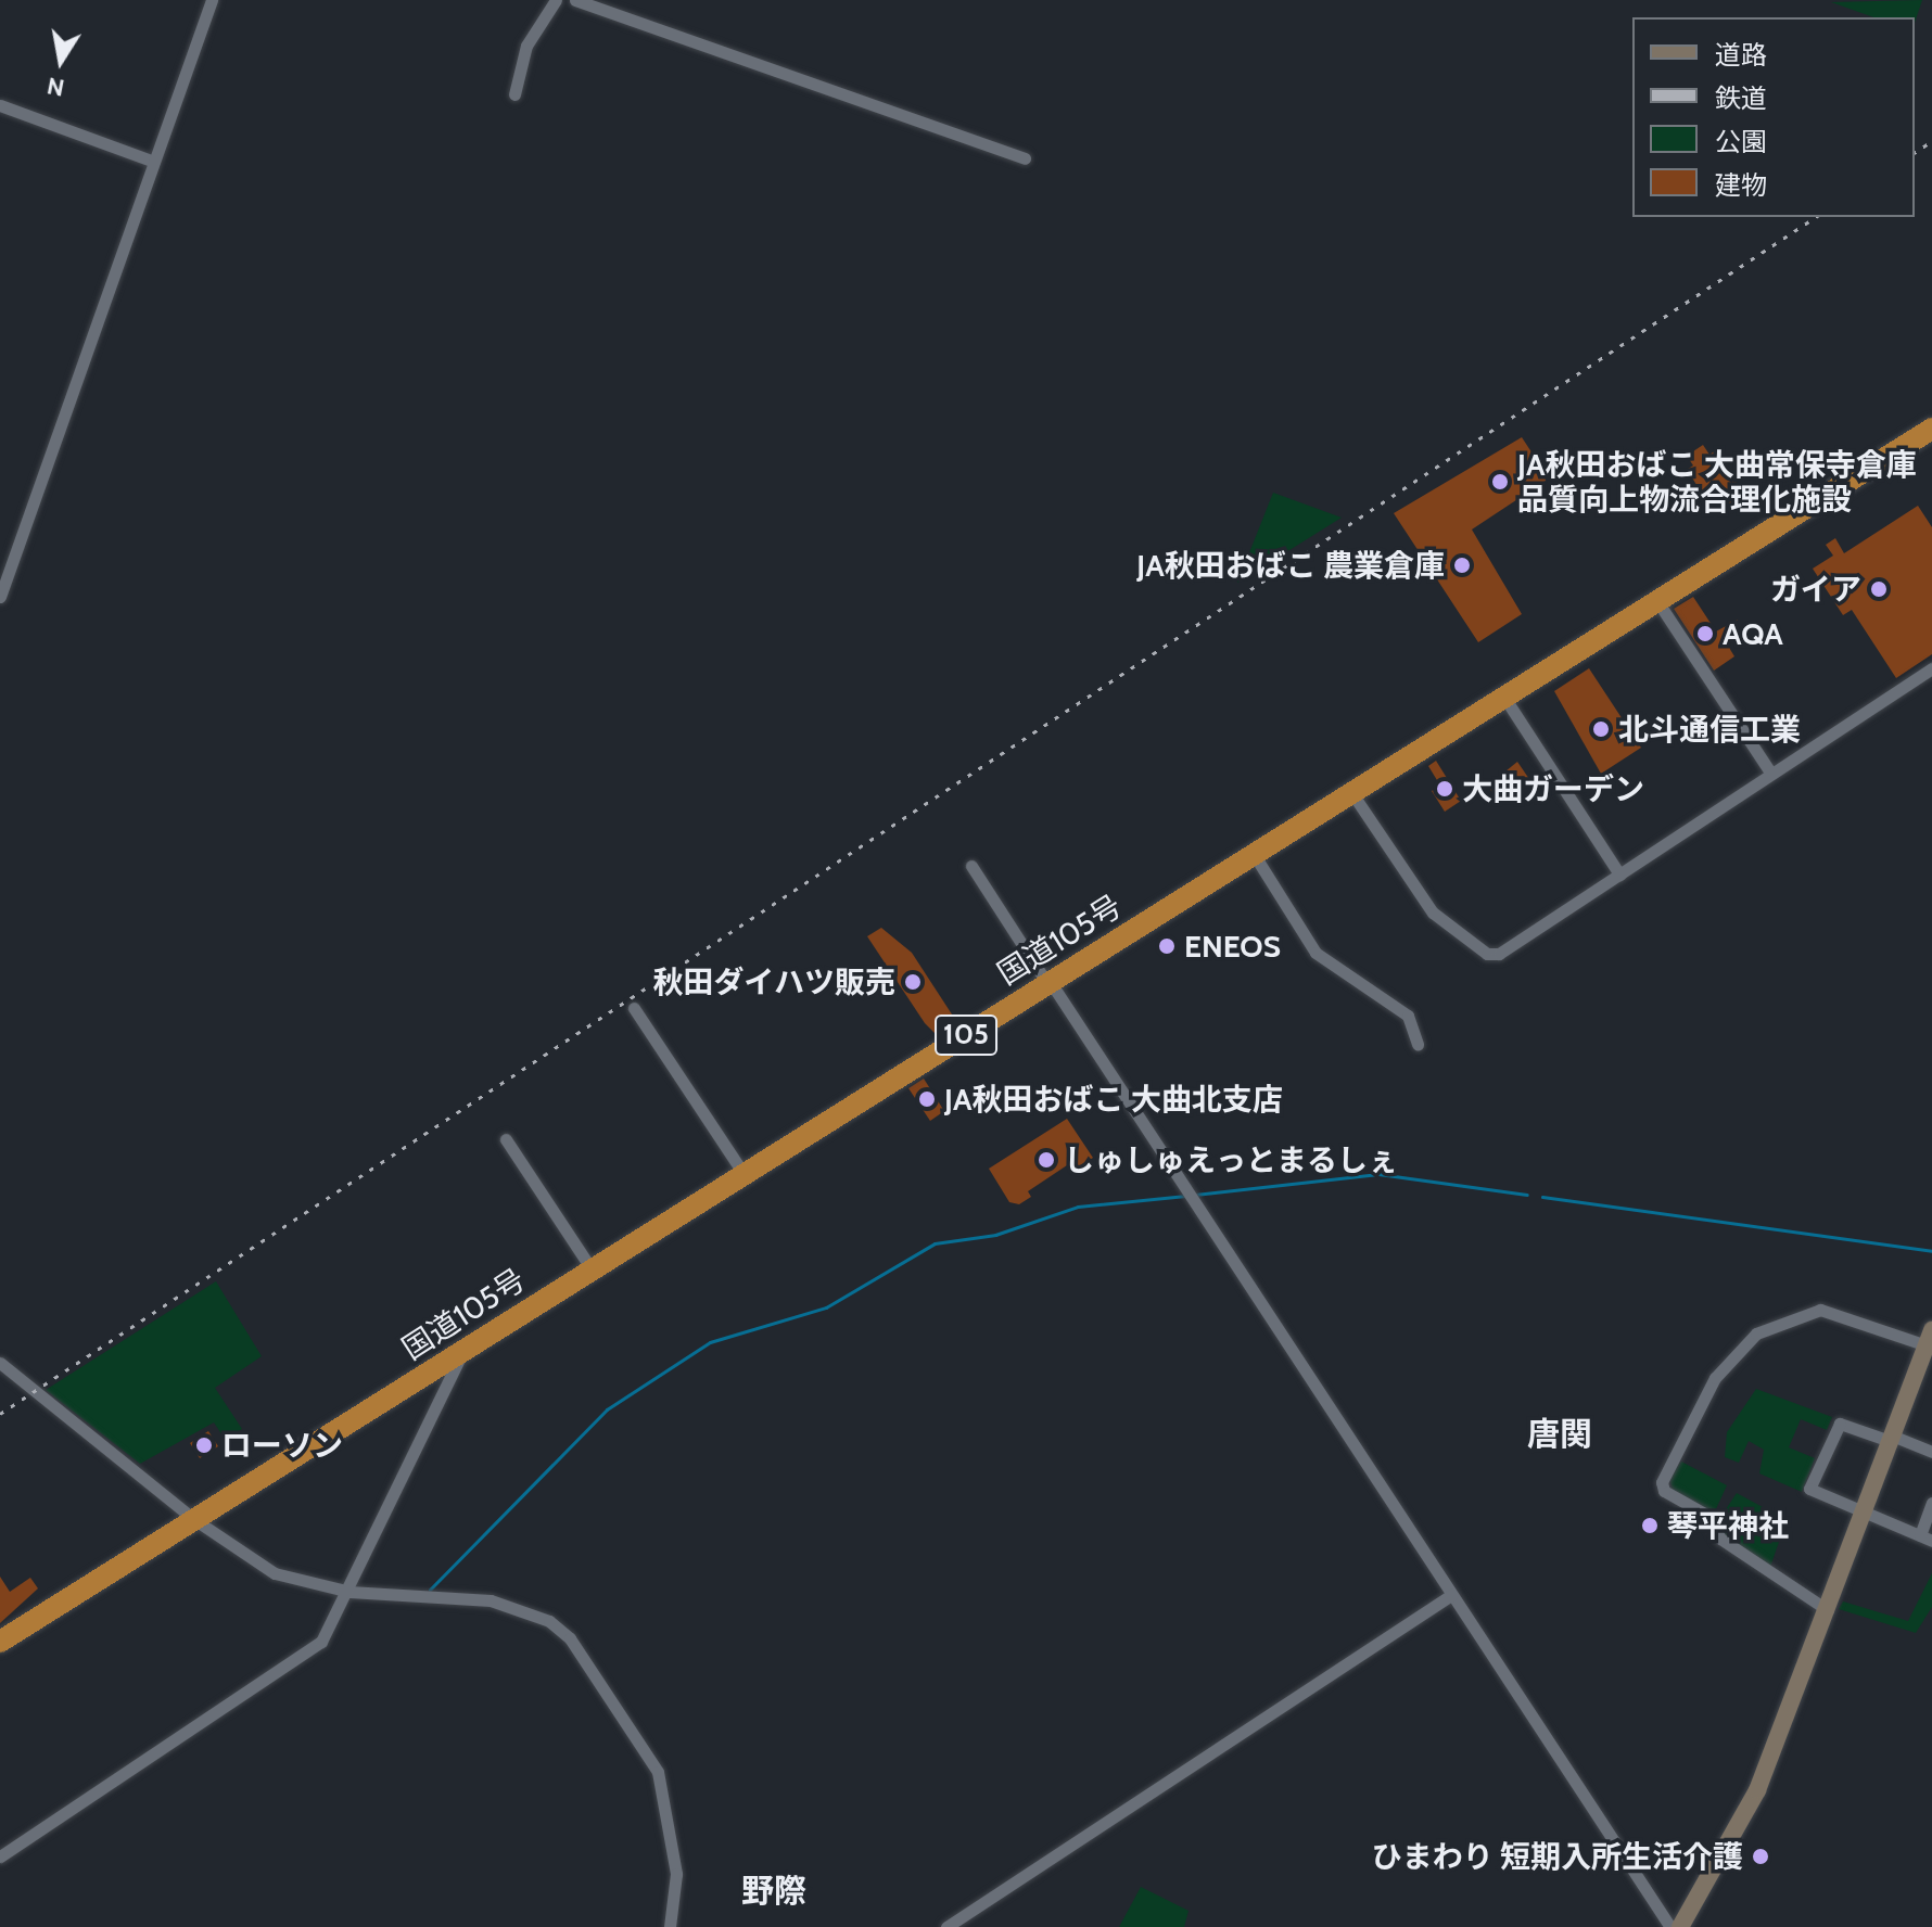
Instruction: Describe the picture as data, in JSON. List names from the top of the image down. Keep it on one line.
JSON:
{"streets":{"highway":["国道105号","105"]},"districts":["唐関","野際"],"places":["JA秋田おばこ 大曲常保寺倉庫 品質向上物流合理化施設","JA秋田おばこ 農業倉庫","ガイア","AQA","北斗通信工業","大曲ガーデン","ENEOS","秋田ダイハツ販売","JA秋田おばこ 大曲北支店","しゅしゅえっとまるしぇ","ローソン","琴平神社","ひまわり 短期入所生活介護"],"legend":["道路","鉄道","公園","建物"],"north":"bottom"}
